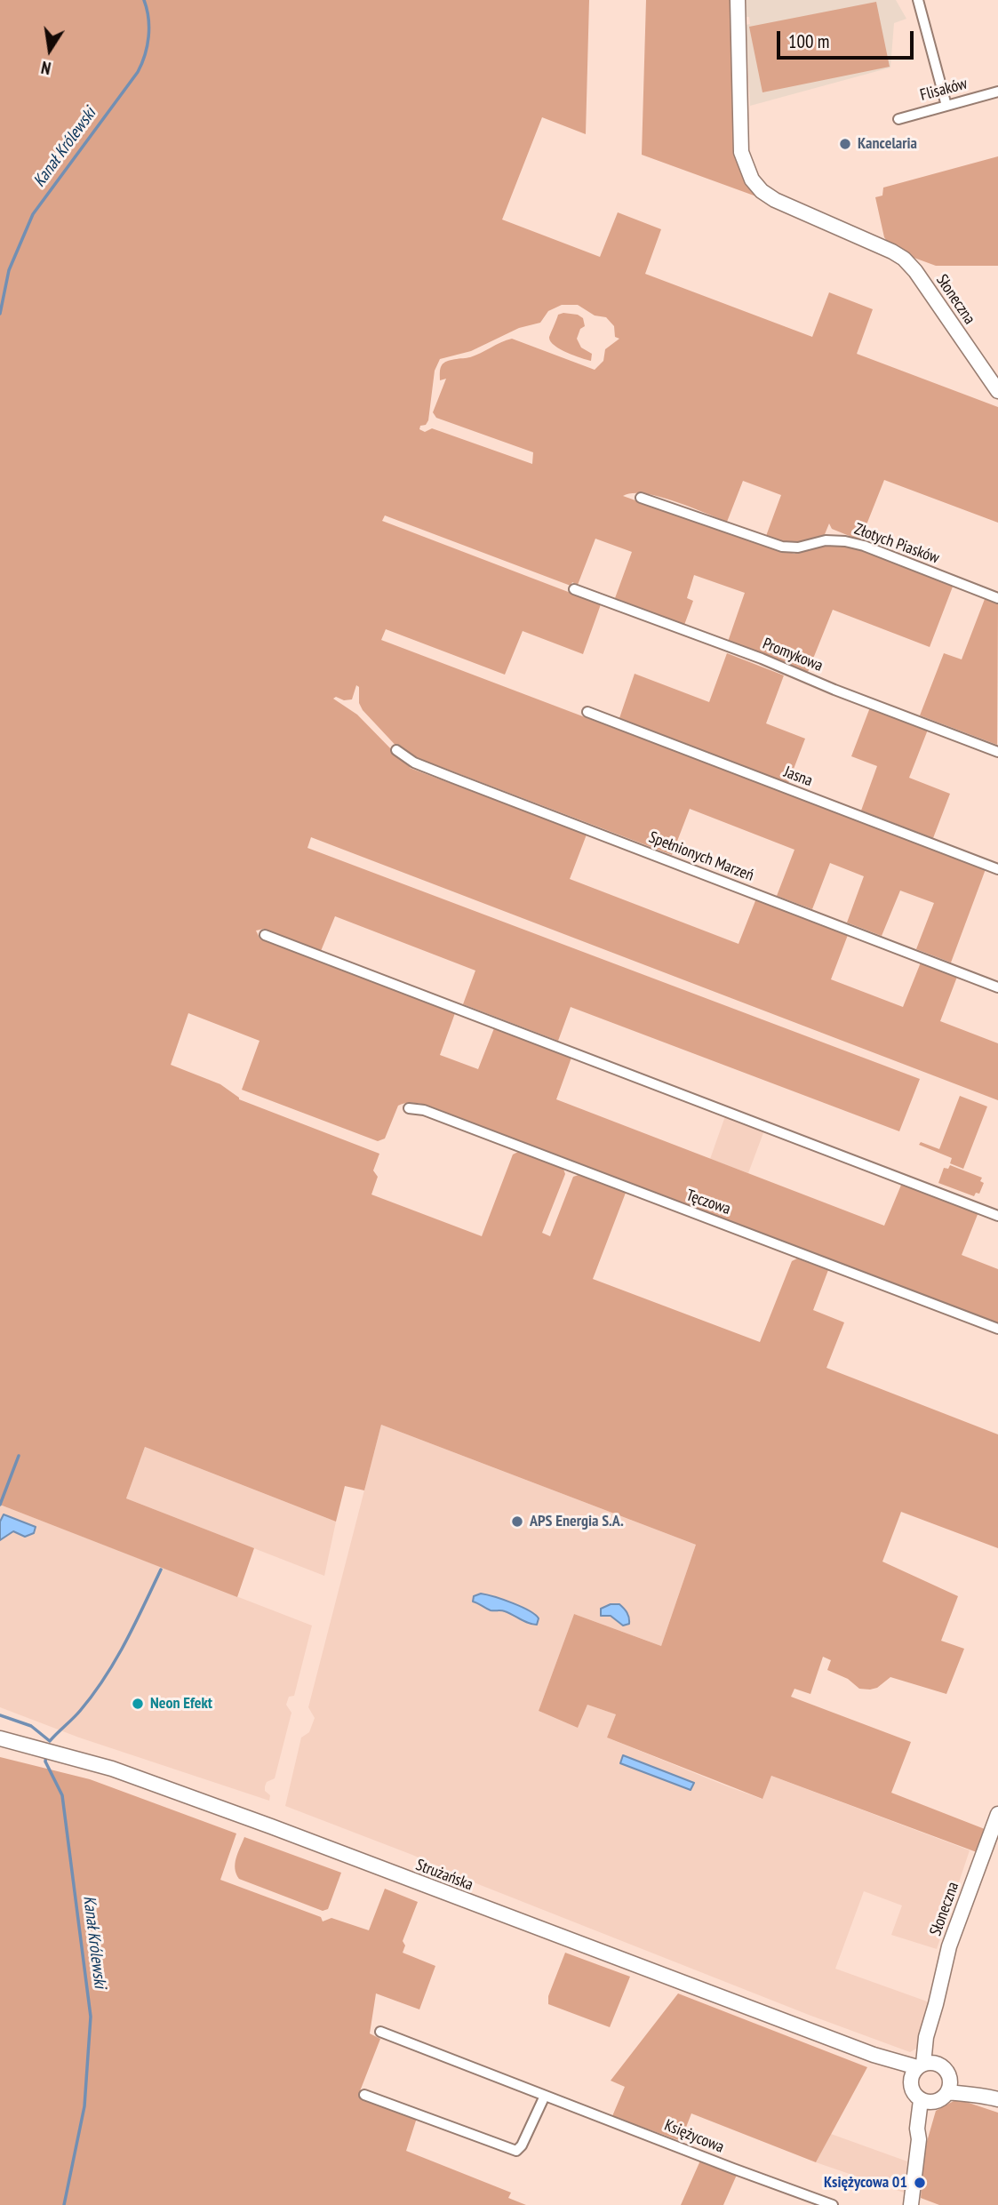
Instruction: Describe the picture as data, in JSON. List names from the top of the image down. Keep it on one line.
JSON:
{"streets":{"main road":["Słoneczna","Strużańska"],"street":["Flisaków","Złotych Piasków","Promykowa","Jasna","Spełnionych Marzeń","Tęczowa","Księżycowa"]},"crossings":[["Słoneczna","Strużańska"]],"water":["Kanał Królewski"],"places":["Kancelaria","APS Energia S.A.","Neon Efekt","Księżycowa 01"],"scale_bar":"100 m","north":"bottom"}
